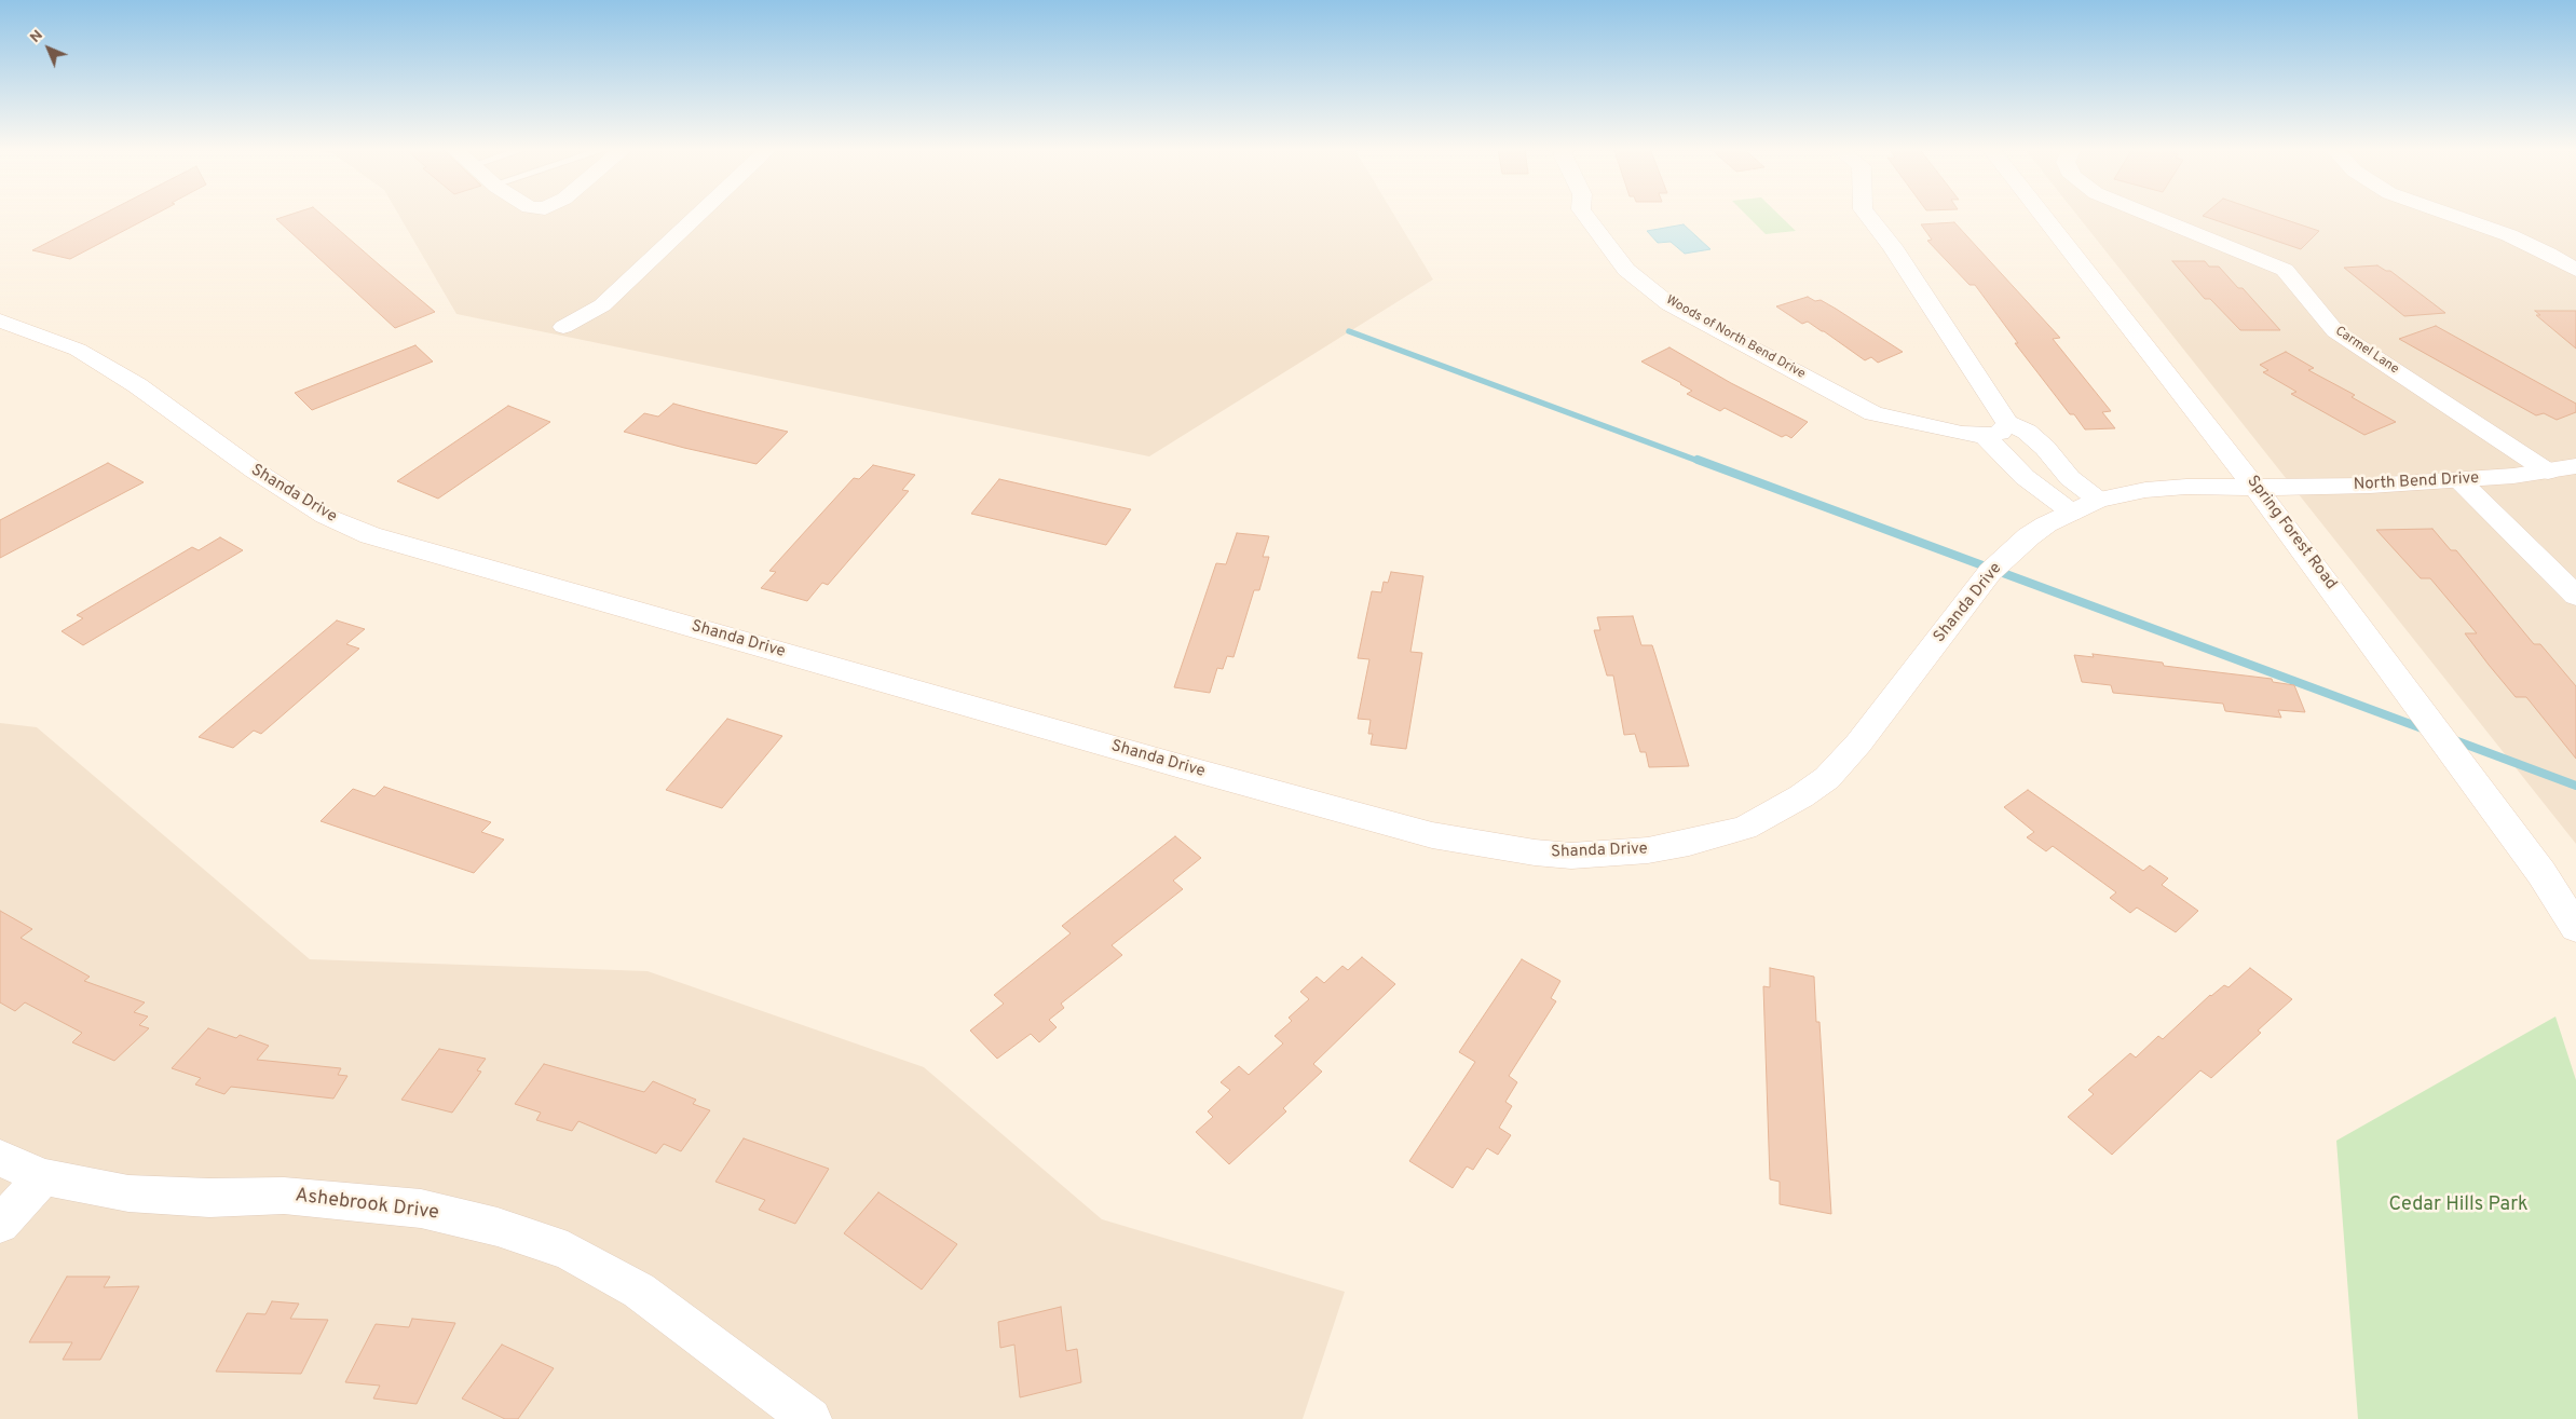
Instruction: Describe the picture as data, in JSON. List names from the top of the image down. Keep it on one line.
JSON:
{"streets":{"street":["Woods of North Bend Drive","Carmel Lane","North Bend Drive","Shanda Drive","Spring Forest Road","Ashebrook Drive"]},"crossings":[["Carmel Lane","North Bend Drive"],["North Bend Drive","Shanda Drive"],["North Bend Drive","Spring Forest Road"],["Shanda Drive","Spring Forest Road"]],"parks":["Cedar Hills Park"],"north":"top left"}
